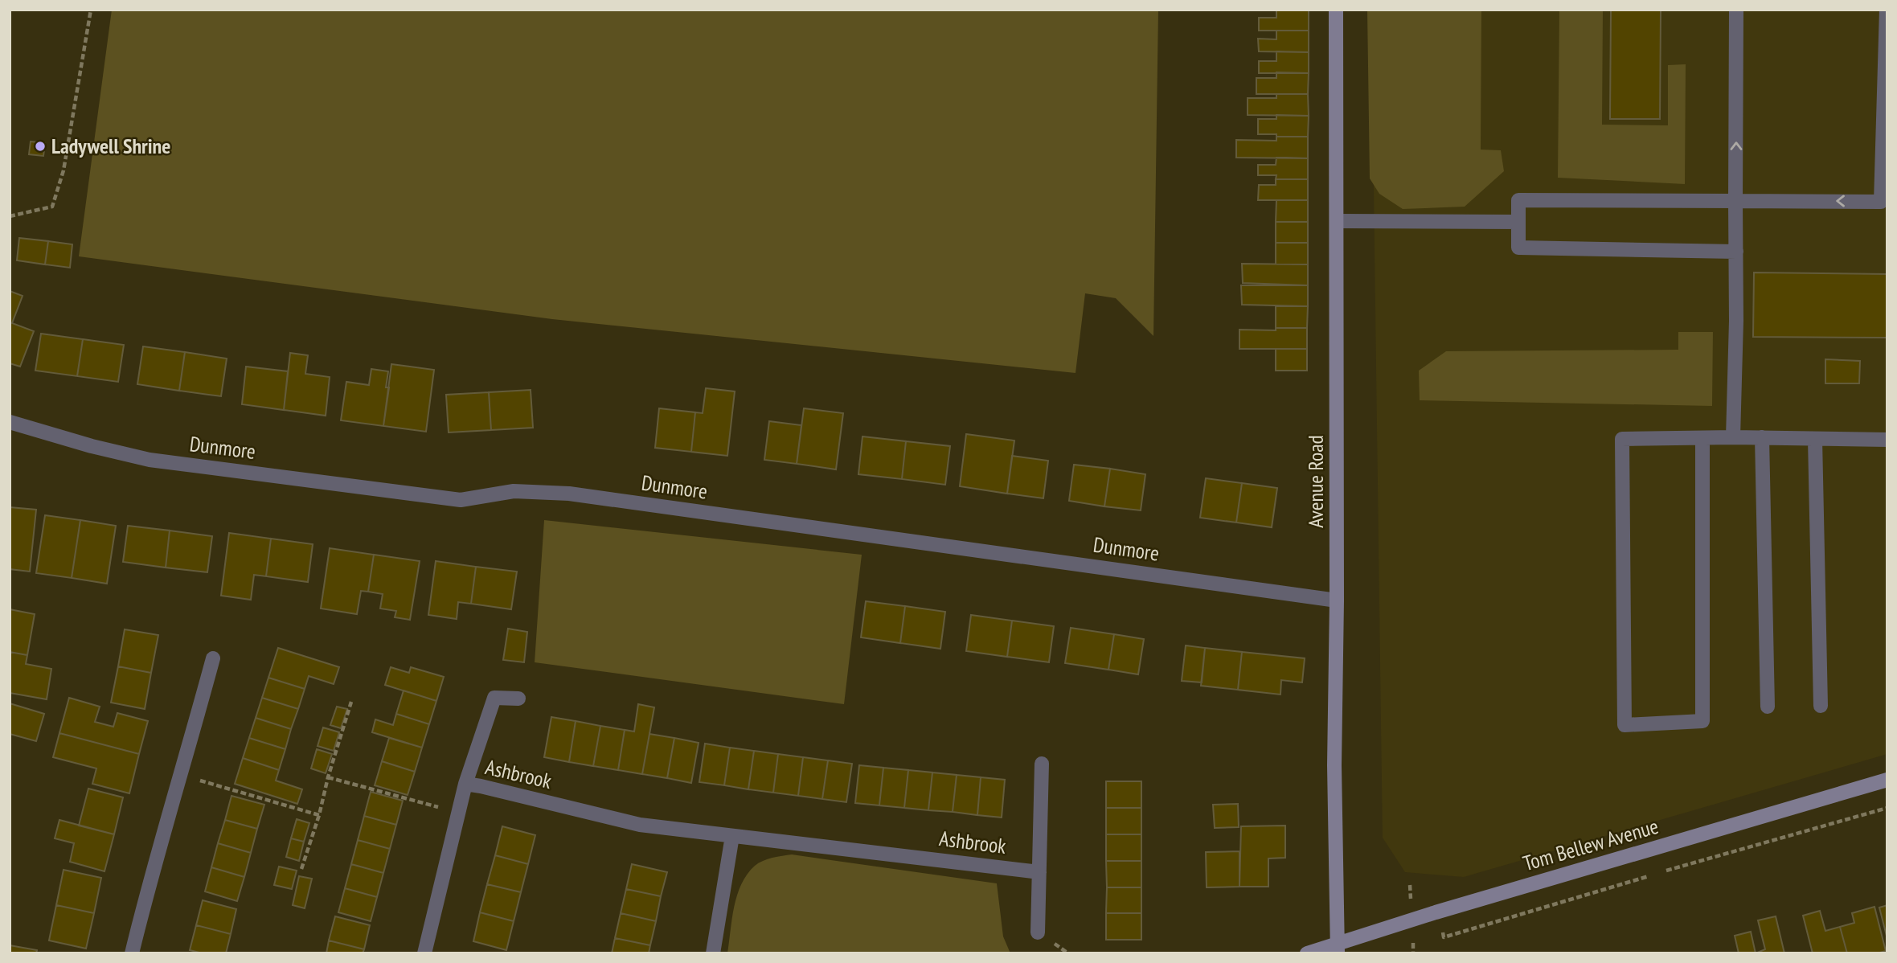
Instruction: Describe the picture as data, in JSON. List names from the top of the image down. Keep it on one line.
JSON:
{"streets":{"street":["Dunmore","Avenue Road","Ashbrook","Tom Bellew Avenue"]},"crossings":[["Dunmore","Avenue Road"],["Avenue Road","Tom Bellew Avenue"]],"places":["Ladywell Shrine"]}
